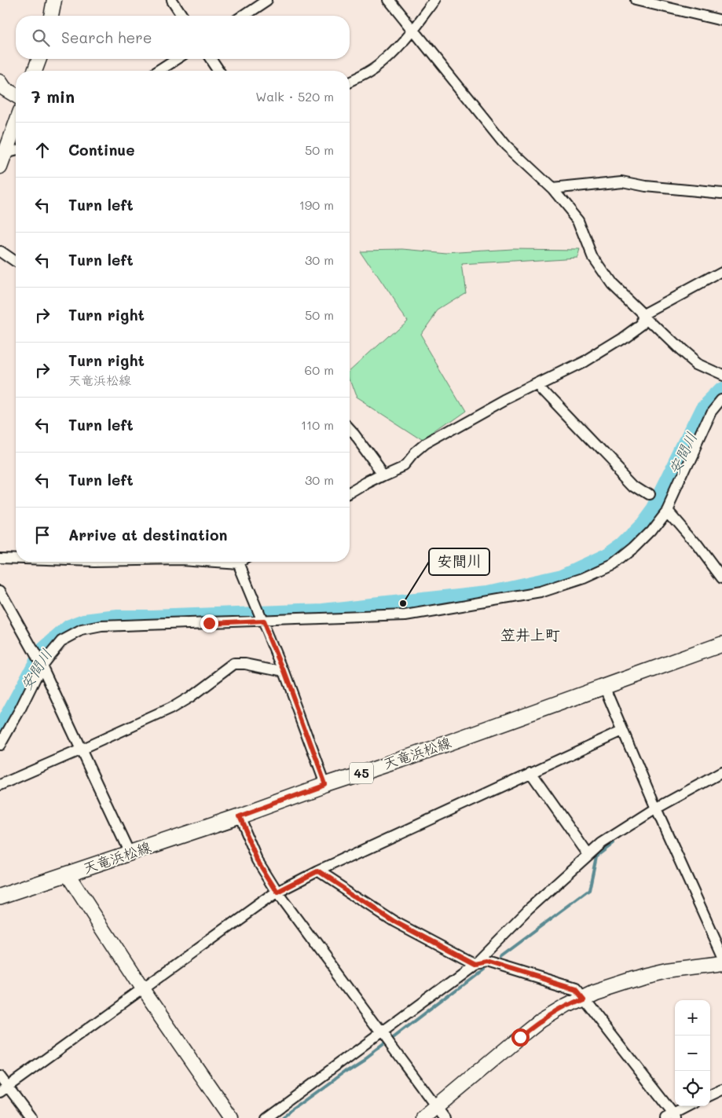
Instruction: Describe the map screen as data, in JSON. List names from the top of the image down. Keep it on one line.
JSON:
{"streets":{"main road":["天竜浜松線","45"]},"districts":["笠井上町"],"water":["安間川"],"places":["安間川"],"page":{"search":"Search here","heading":["7 min","Walk · 520 m"],"list":[["Continue","50 m"],["Turn left","190 m"],["Turn left","30 m"],["Turn right","50 m"],["Turn right","天竜浜松線","60 m"],["Turn left","110 m"],["Turn left","30 m"],"Arrive at destination"],"map_buttons":["+","−"]}}
